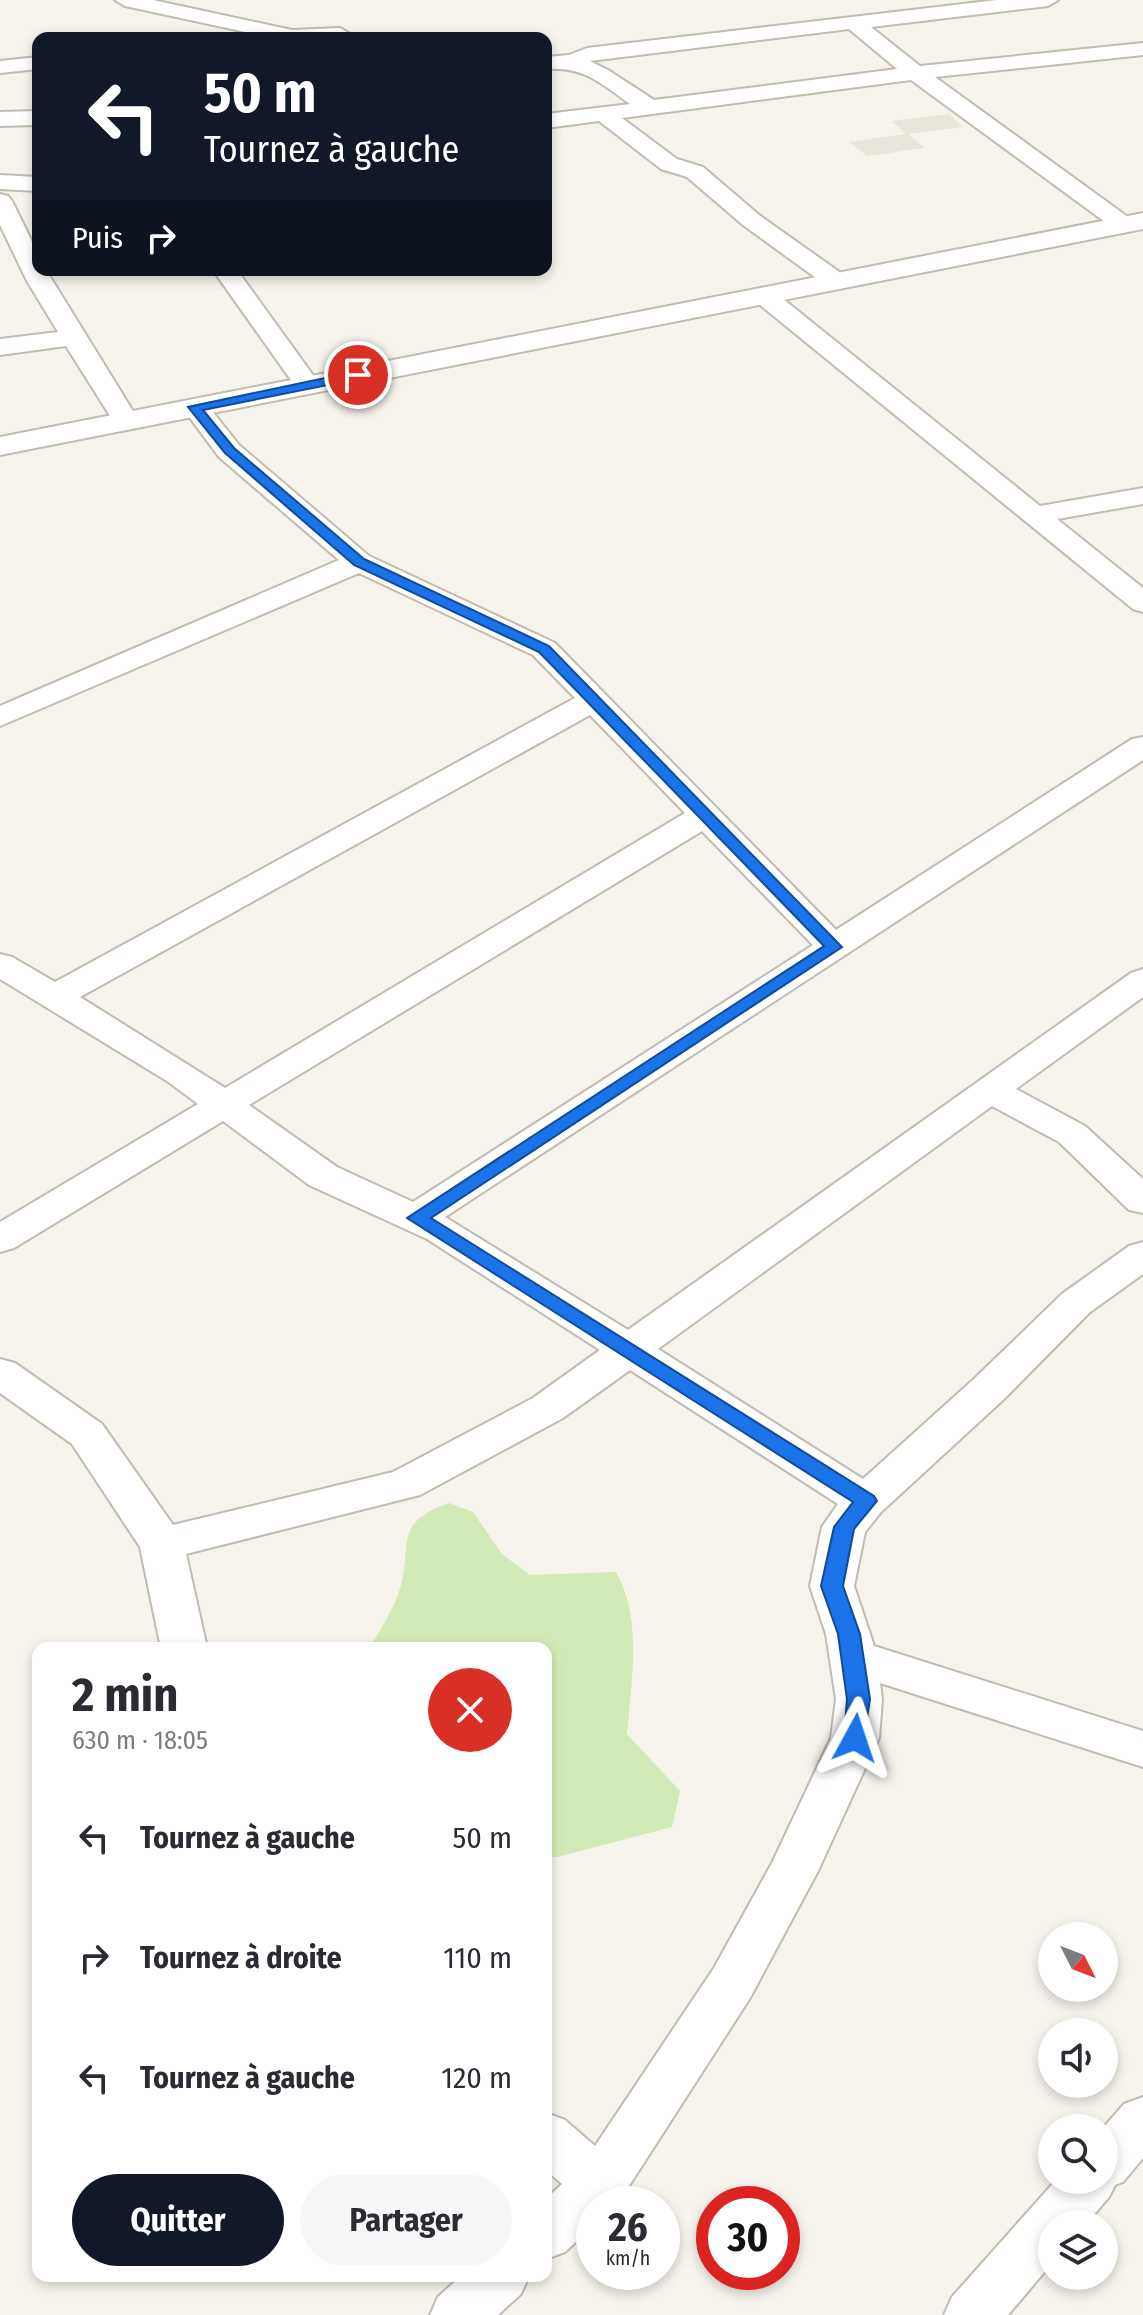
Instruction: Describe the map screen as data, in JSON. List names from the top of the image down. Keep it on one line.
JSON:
{"north":"bottom right","page":{"turn":["50 m","Tournez à gauche"],"then":"Puis","heading":["2 min","630 m · 18:05"],"list":[{"name":"Tournez à gauche","value":"50 m"},{"name":"Tournez à droite","value":"110 m"},{"name":"Tournez à gauche","value":"120 m"}],"buttons":["Quitter","Partager"],"speed":"26 km/h","limit":"30"}}
